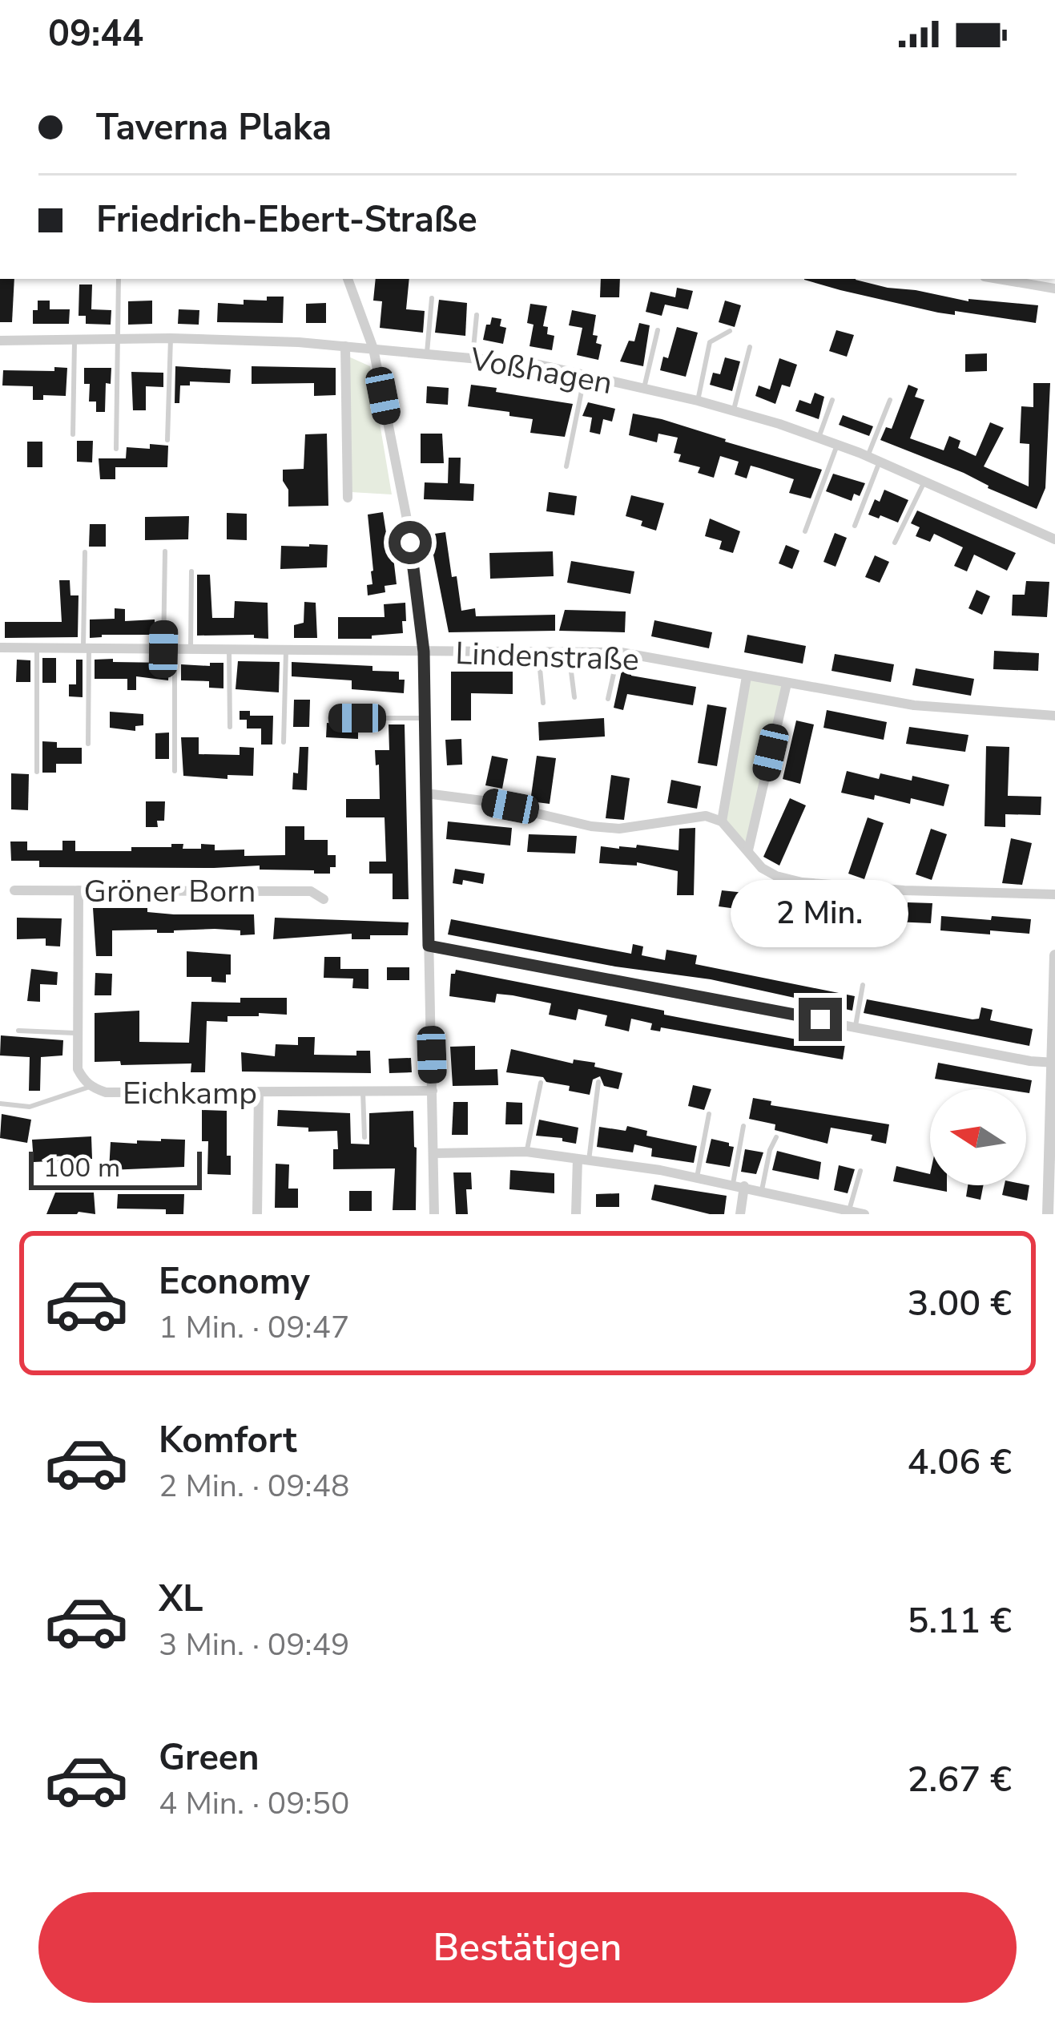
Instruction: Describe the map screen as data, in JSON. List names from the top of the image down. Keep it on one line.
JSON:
{"streets":{"street":["Voßhagen","Lindenstraße","Gröner Born","Eichkamp"]},"crossings":[["Gröner Born","Eichkamp"]],"scale_bar":"100 m","north":"left","page":{"status":"09:44","banner":["Taverna Plaka","Friedrich-Ebert-Straße"],"bubble":"2 Min.","scale":"100 m","list":[{"name":"Economy","note":"1 Min. · 09:47","value":"3.00 €"},{"name":"Komfort","note":"2 Min. · 09:48","value":"4.06 €"},{"name":"XL","note":"3 Min. · 09:49","value":"5.11 €"},{"name":"Green","note":"4 Min. · 09:50","value":"2.67 €"}],"buttons":"Bestätigen"}}
